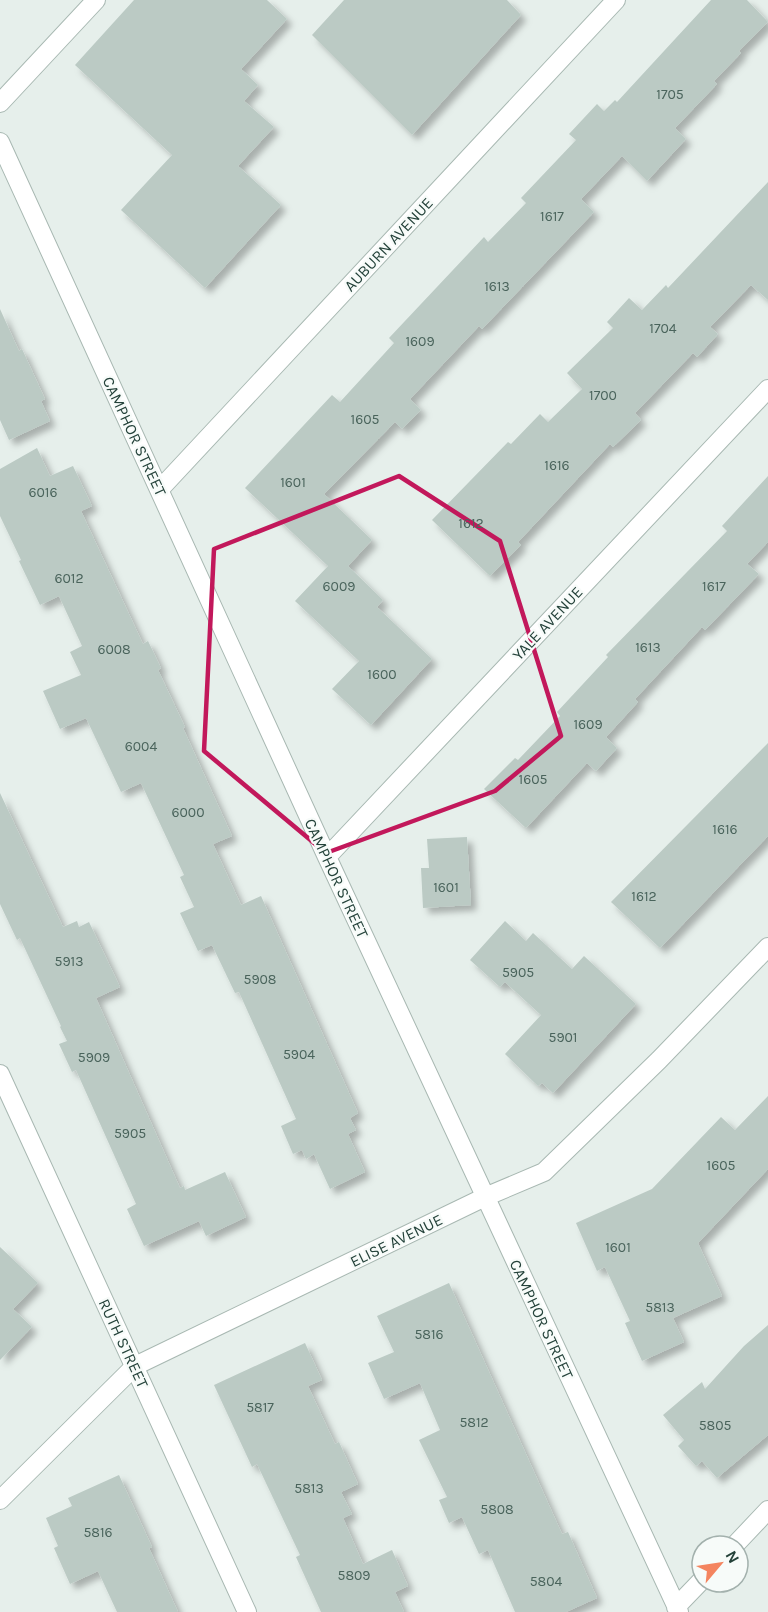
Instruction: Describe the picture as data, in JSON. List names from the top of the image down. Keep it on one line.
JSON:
{"streets":{"street":["AUBURN AVENUE","CAMPHOR STREET","YALE AVENUE","ELISE AVENUE","RUTH STREET"]},"crossings":[["AUBURN AVENUE","CAMPHOR STREET"],["CAMPHOR STREET","YALE AVENUE"],["CAMPHOR STREET","ELISE AVENUE"],["ELISE AVENUE","RUTH STREET"]],"house_numbers":["1705","1617","1613","1704","1609","1700","1605","1616","1601","6016","1612","6012","6009","1617","1613","6008","1600","1609","6004","1605","6000","1616","1601","1612","5913","5905","5908","5901","5904","5909","5905","1605","1601","5813","5816","5817","5812","5805","5813","5808","5816","5809","5804"],"north":"top right"}
